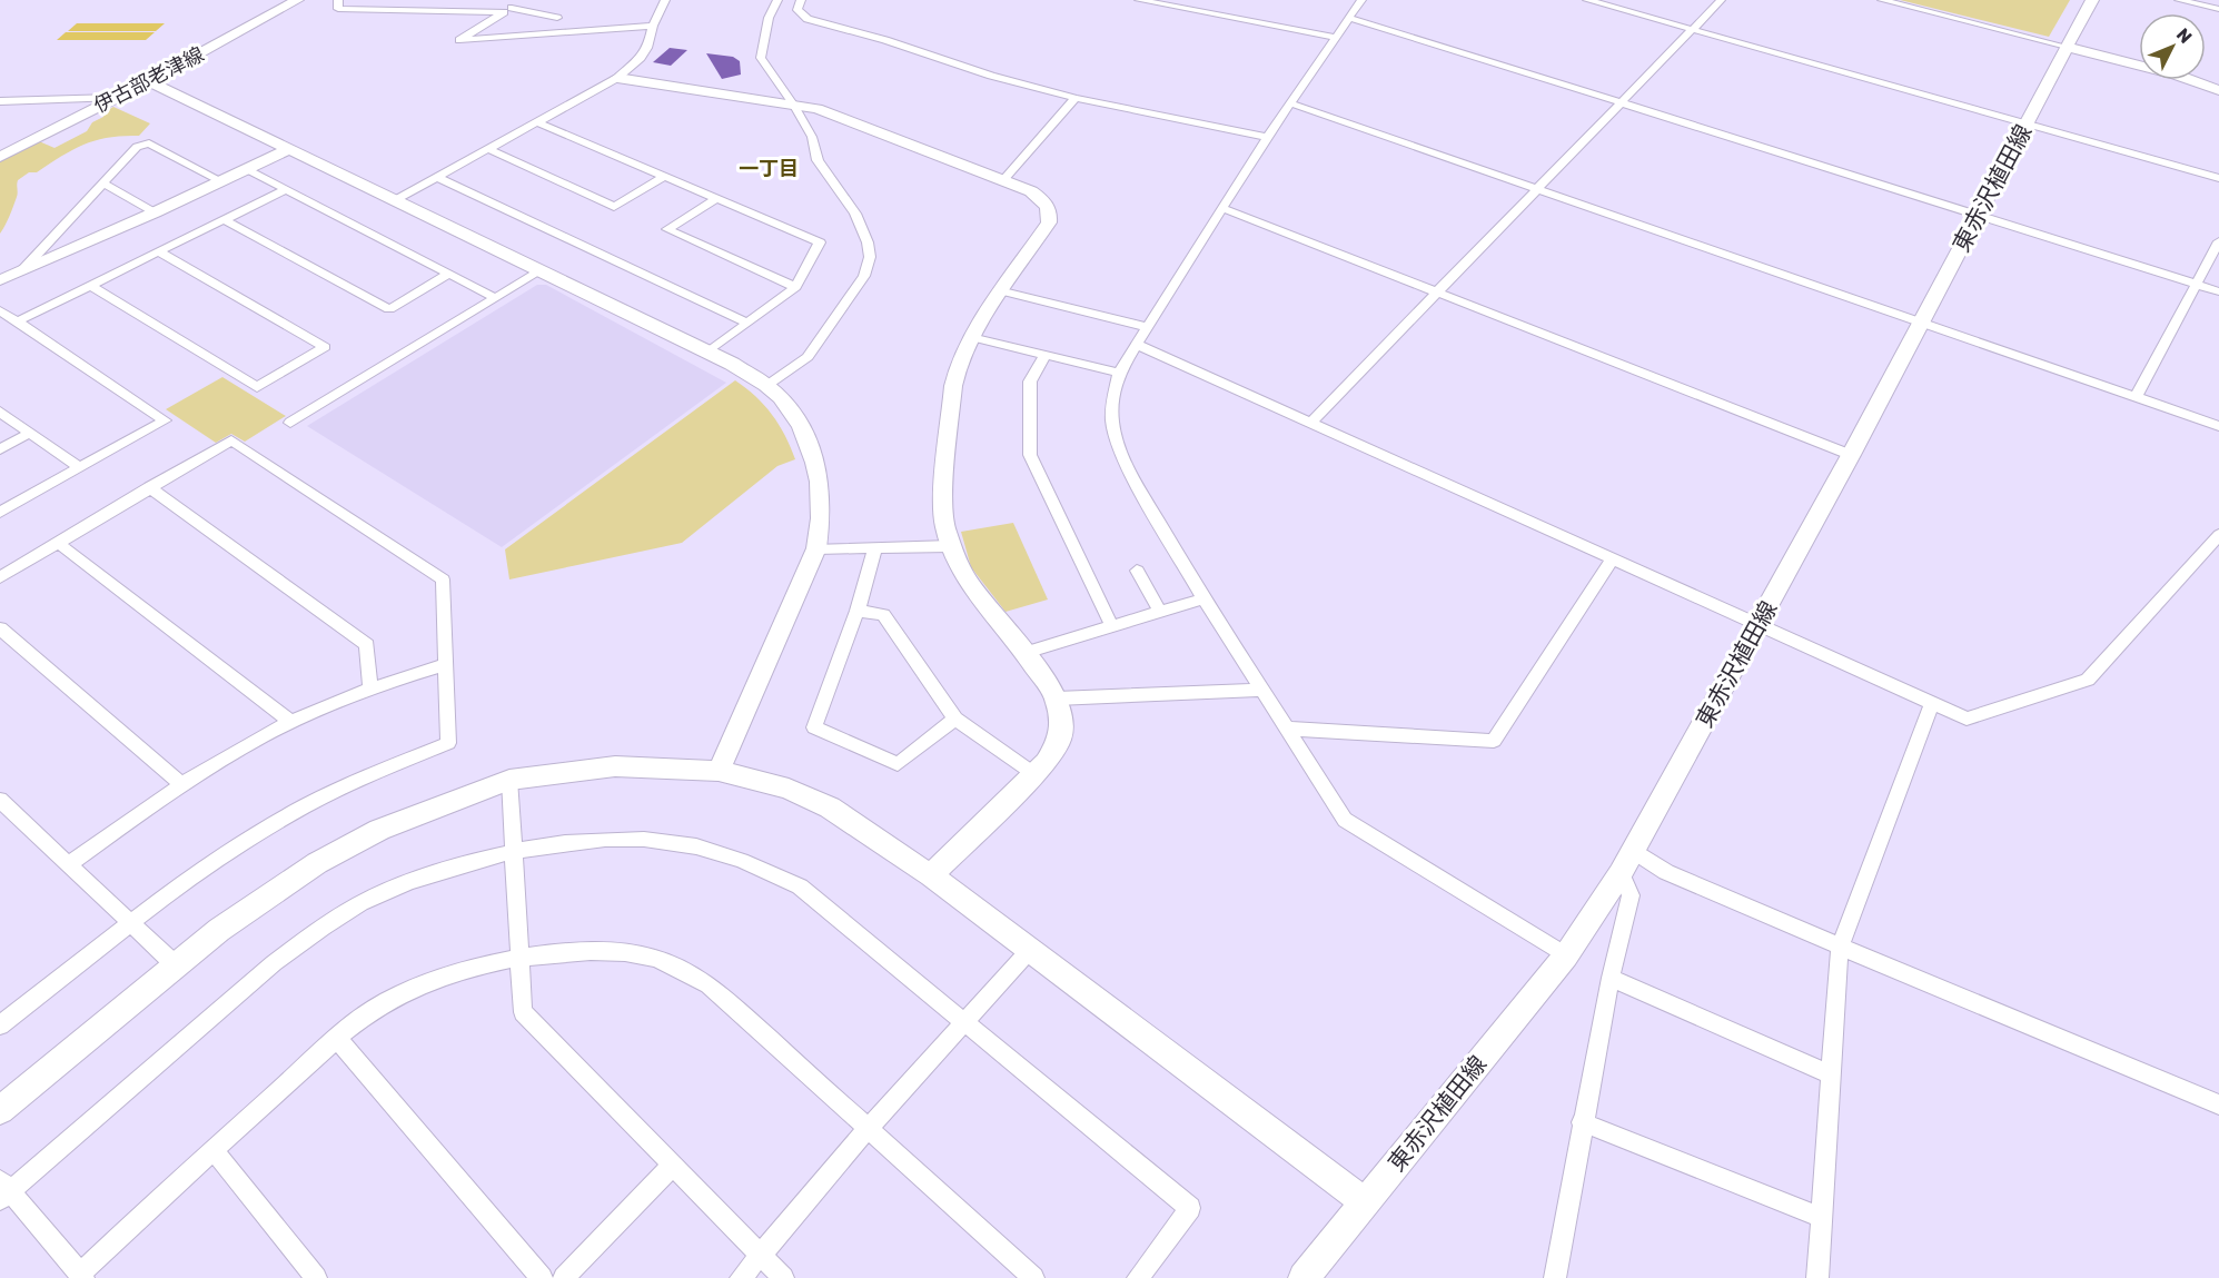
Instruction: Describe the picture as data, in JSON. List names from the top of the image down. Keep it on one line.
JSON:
{"streets":{"street":["伊古部老津線","東赤沢植田線"]},"districts":["一丁目"],"north":"top right"}
